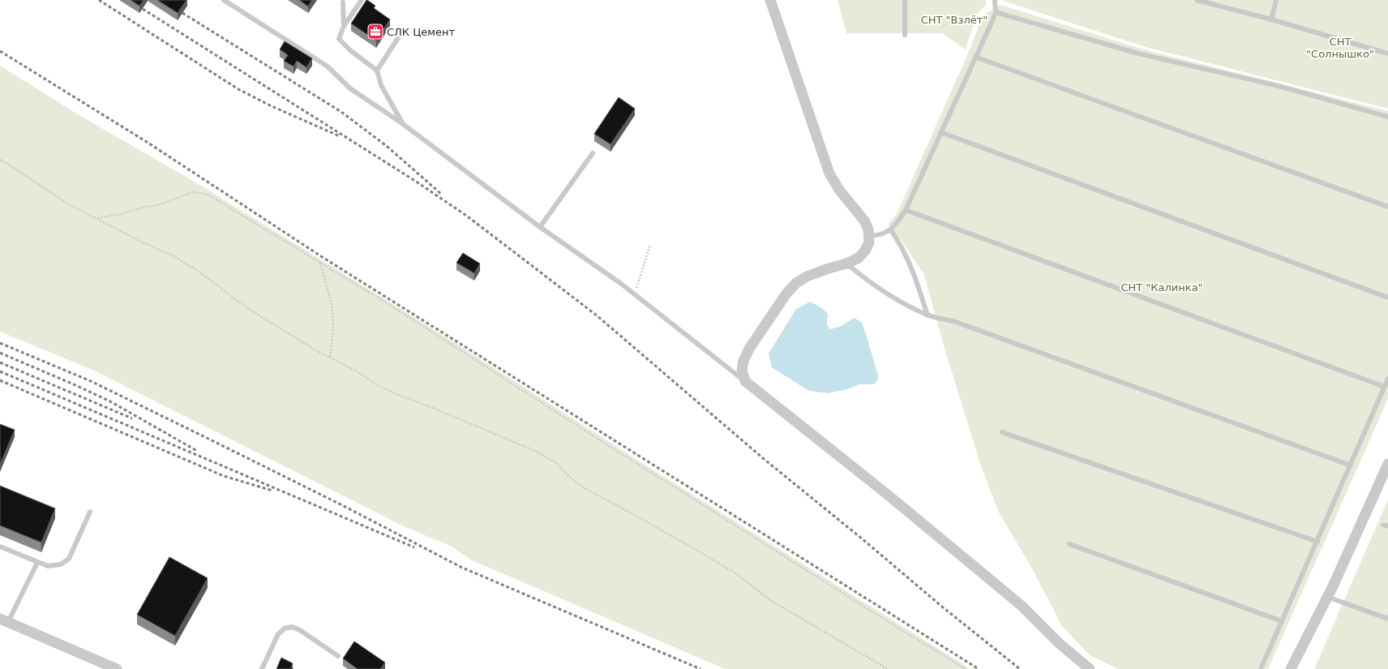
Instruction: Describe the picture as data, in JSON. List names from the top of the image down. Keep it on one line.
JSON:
{"parks":["СНТ \"Взлёт\"","СНТ \"Солнышко\"","СНТ \"Калинка\""],"places":{"office":["СЛК Цемент"]}}
